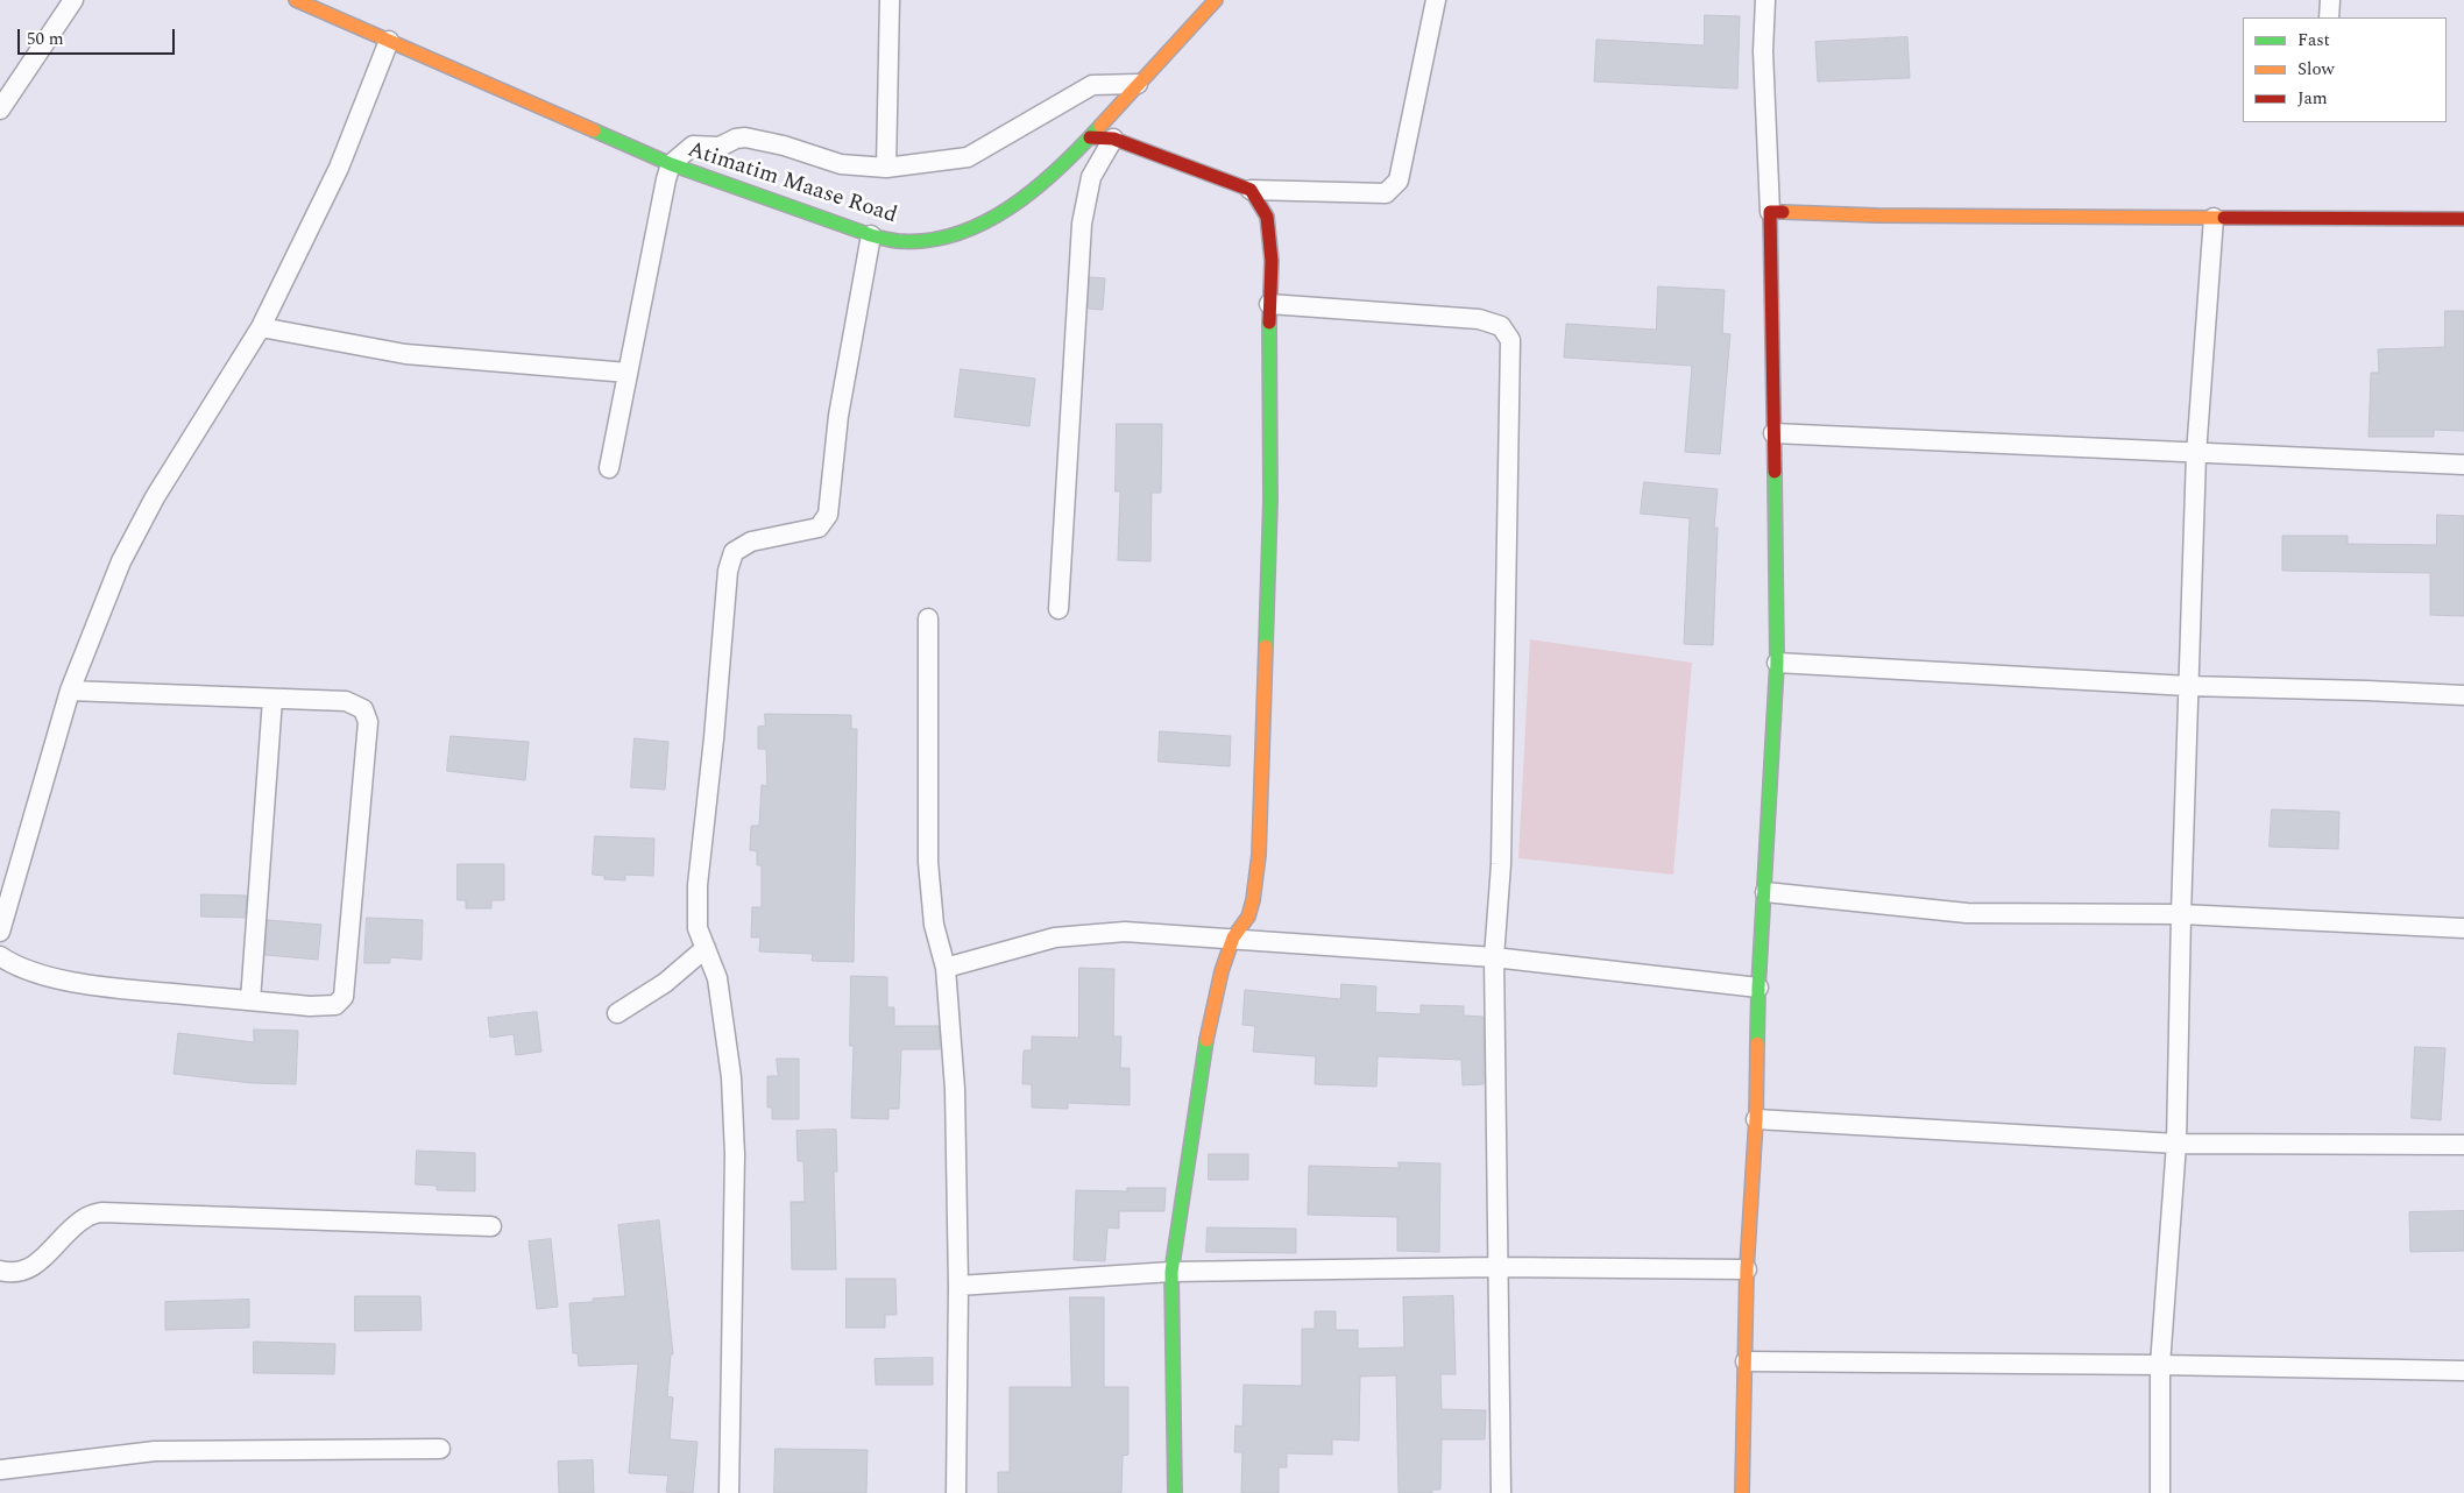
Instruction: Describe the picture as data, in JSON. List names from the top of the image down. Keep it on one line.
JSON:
{"streets":{"street":["Atimatim Maase Road"]},"legend":["Fast","Slow","Jam"],"scale_bar":"50 m"}
